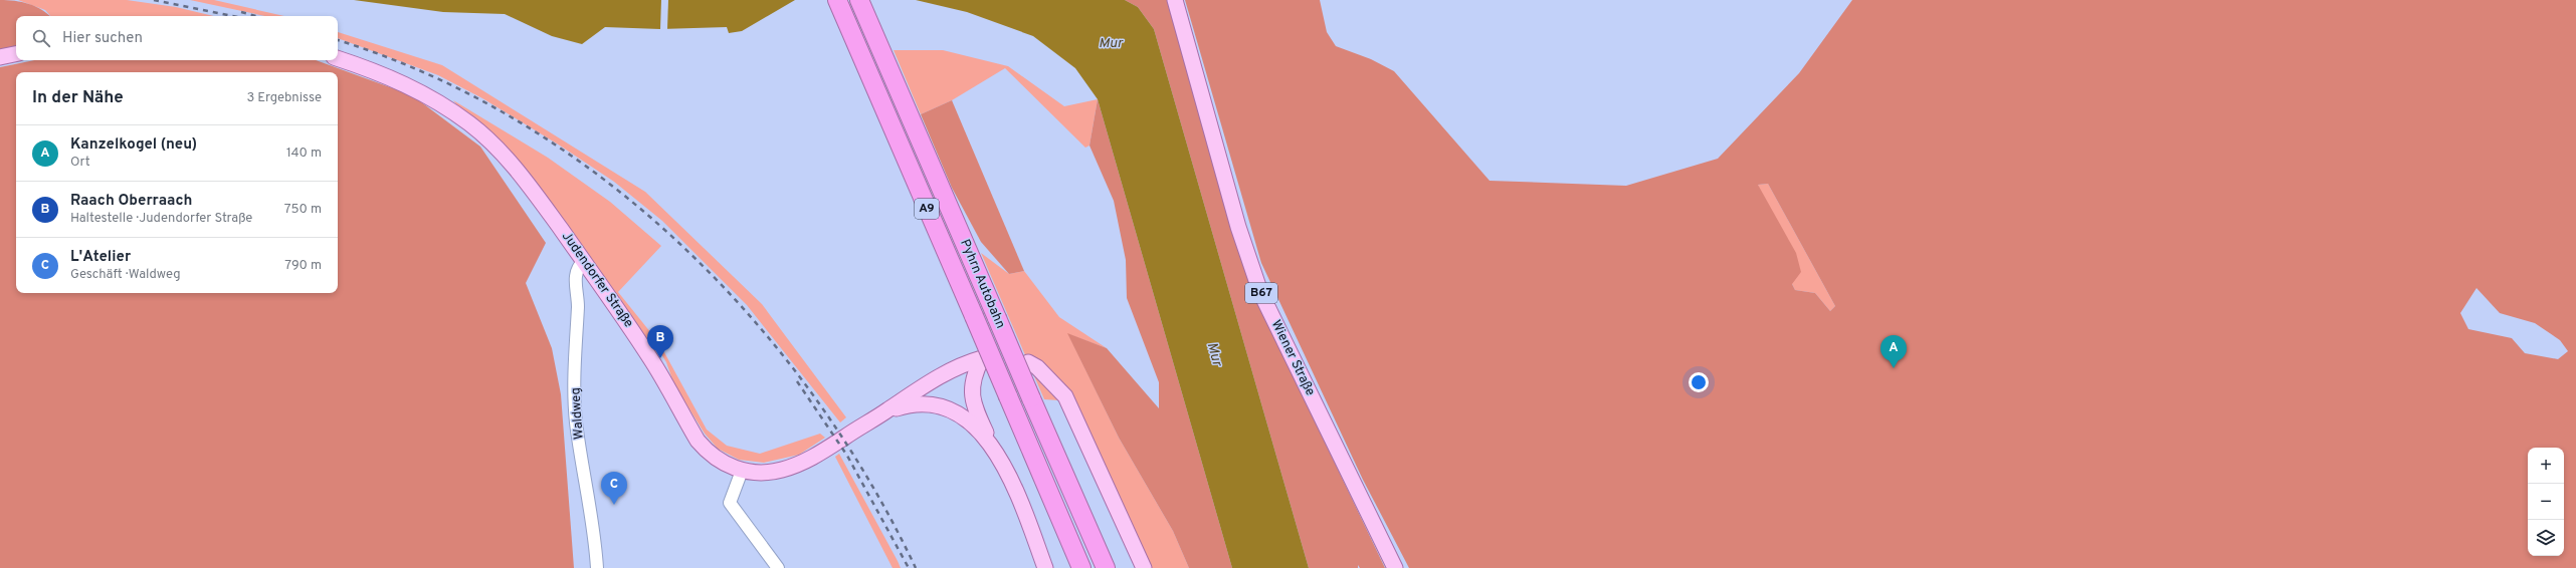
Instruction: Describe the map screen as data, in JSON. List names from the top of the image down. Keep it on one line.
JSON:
{"streets":{"highway":["A9","Pyhrn Autobahn"],"main road":["Judendorfer Straße","B67","Wiener Straße"],"street":["Waldweg"]},"crossings":[["Judendorfer Straße","Waldweg"]],"water":["Mur"],"page":{"search":"Hier suchen","heading":["In der Nähe","3 Ergebnisse"],"list":[{"mark":"A","name":"Kanzelkogel (neu)","note":"Ort","value":"140 m"},{"mark":"B","name":"Raach Oberraach","note":"Haltestelle · Judendorfer Straße","value":"750 m"},{"mark":"C","name":"L'Atelier","note":"Geschäft · Waldweg","value":"790 m"}],"pins":["B","A","C"],"map_buttons":["+","−"]}}
